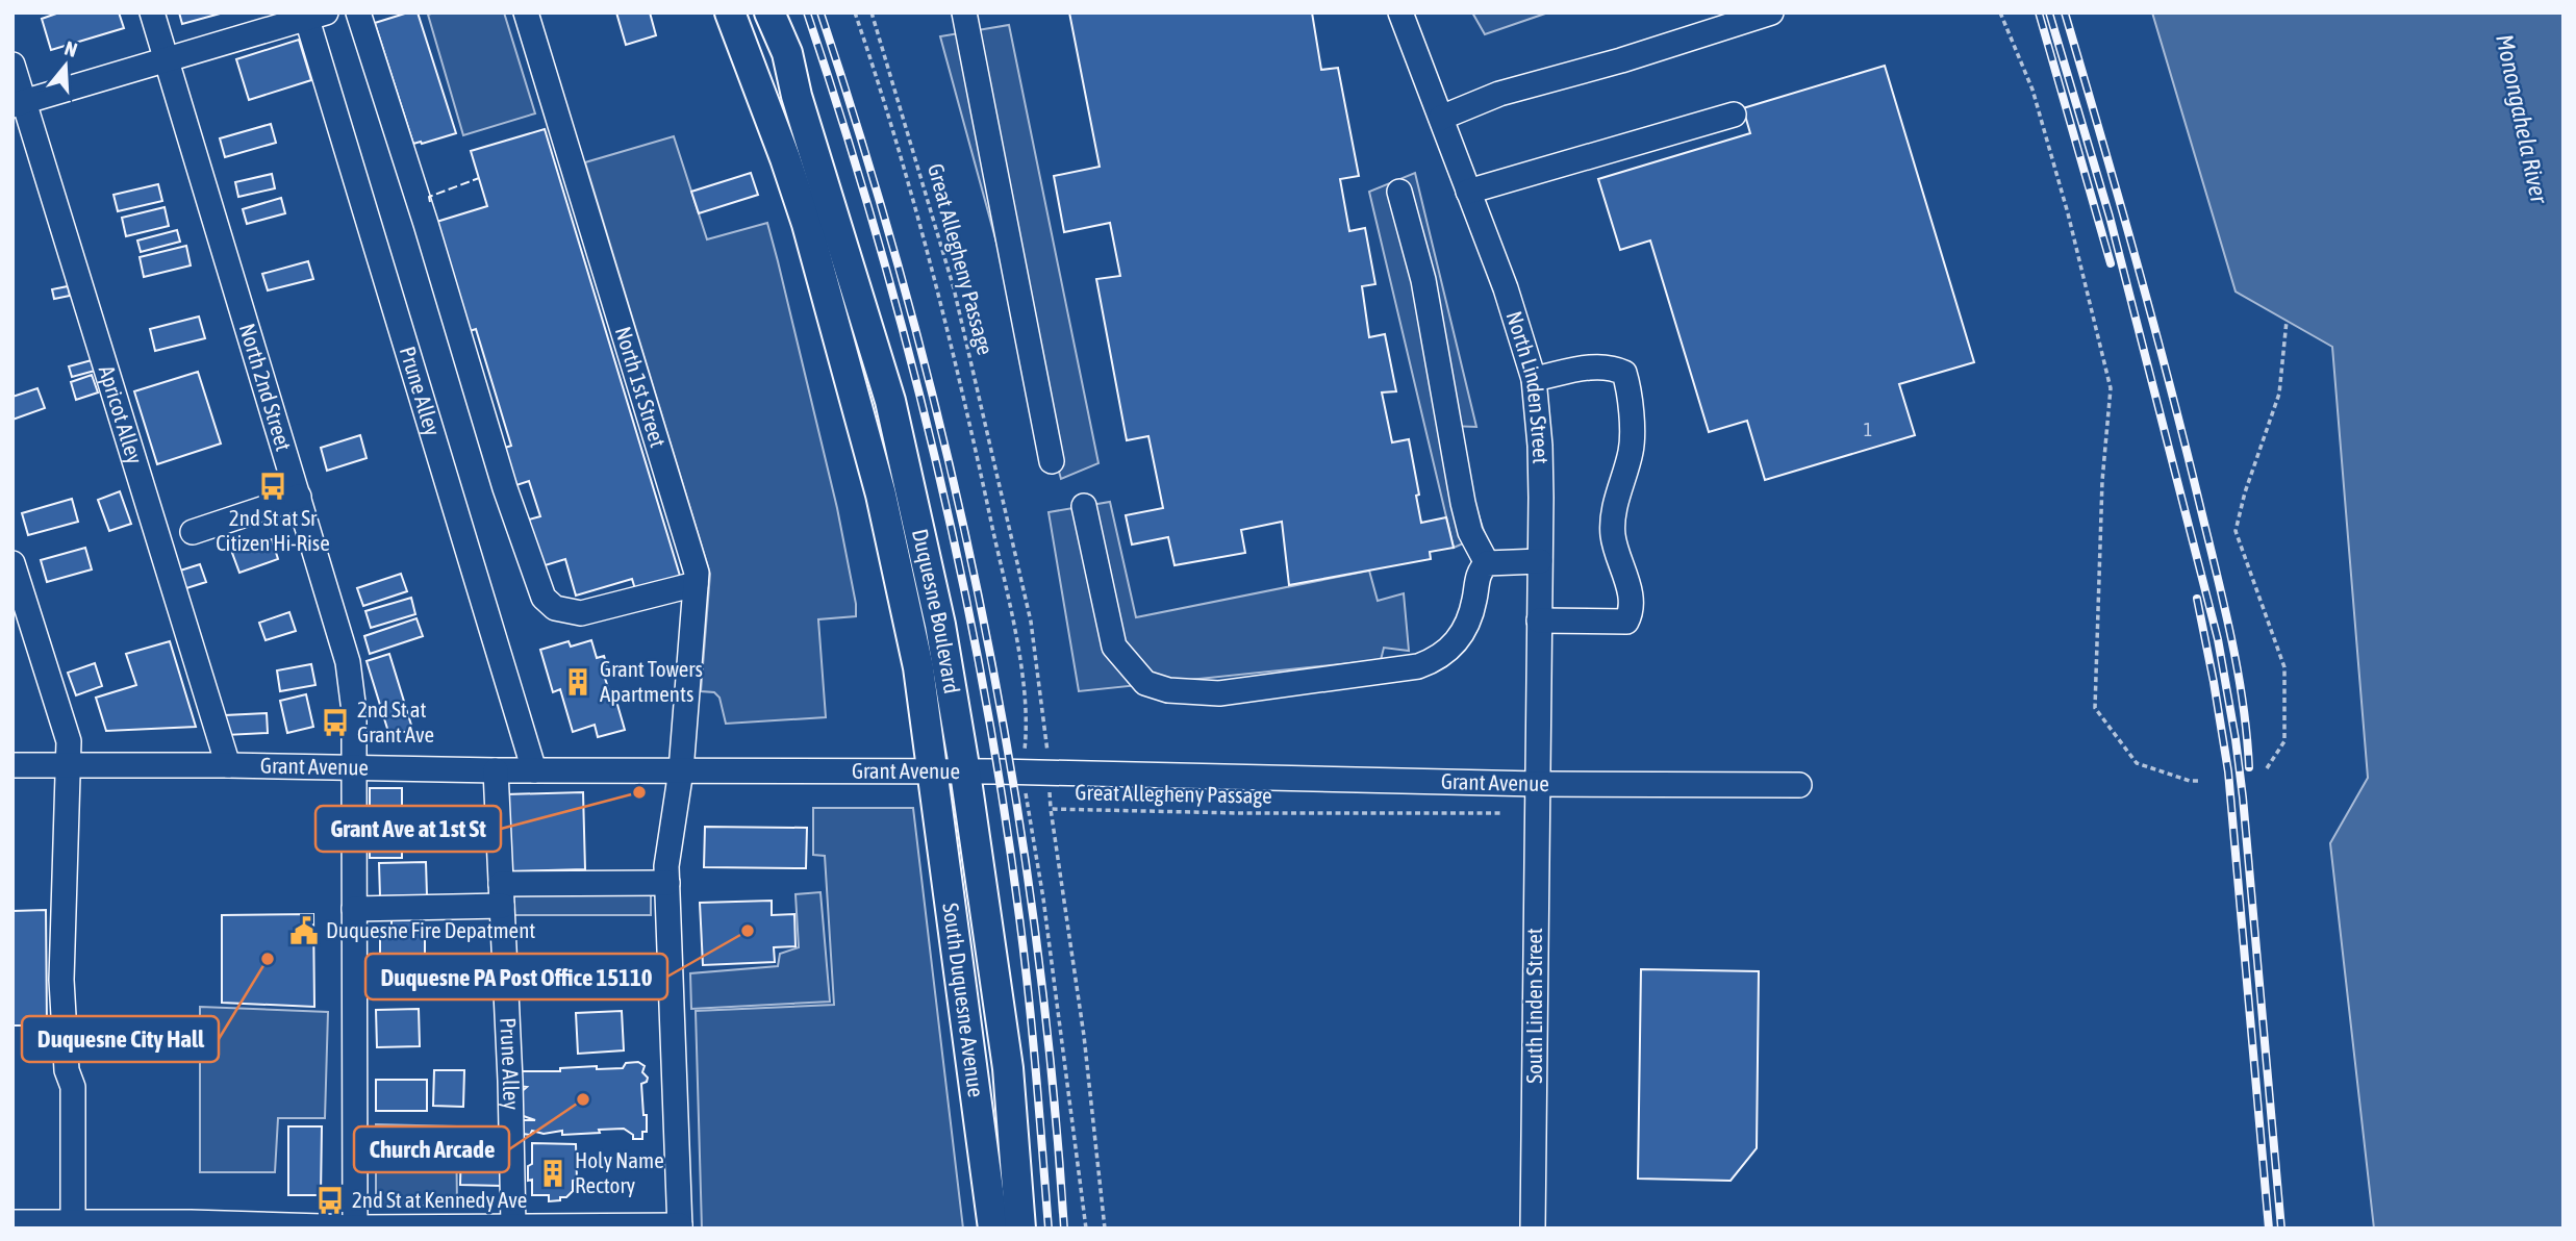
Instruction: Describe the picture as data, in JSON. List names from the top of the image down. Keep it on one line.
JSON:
{"streets":{"main road":["Duquesne Boulevard","South Duquesne Avenue"],"street":["North 1st Street","North 2nd Street","North Linden Street","Prune Alley","Apricot Alley","Grant Avenue","South Linden Street"],"path":["Great Allegheny Passage"]},"crossings":[["North 1st Street","Grant Avenue"],["North 2nd Street","Grant Avenue"],["North Linden Street","Grant Avenue"],["North Linden Street","South Linden Street"],["Prune Alley","Grant Avenue"],["Apricot Alley","Grant Avenue"],["Duquesne Boulevard","Grant Avenue"],["Duquesne Boulevard","South Duquesne Avenue"],["Grant Avenue","South Duquesne Avenue"],["Grant Avenue","South Linden Street"]],"water":["Monongahela River"],"places":{"bus stop":["2nd St at Sr Citizen Hi-Rise","2nd St at Grant Ave","2nd St at Kennedy Ave"],"building":["Grant Towers Apartments","Holy Name Rectory"],"other":["Grant Ave at 1st St","Duquesne PA Post Office 15110","Duquesne City Hall","Church Arcade"],"public building":["Duquesne Fire Depatment"]},"house_numbers":["1"],"north":"top"}
